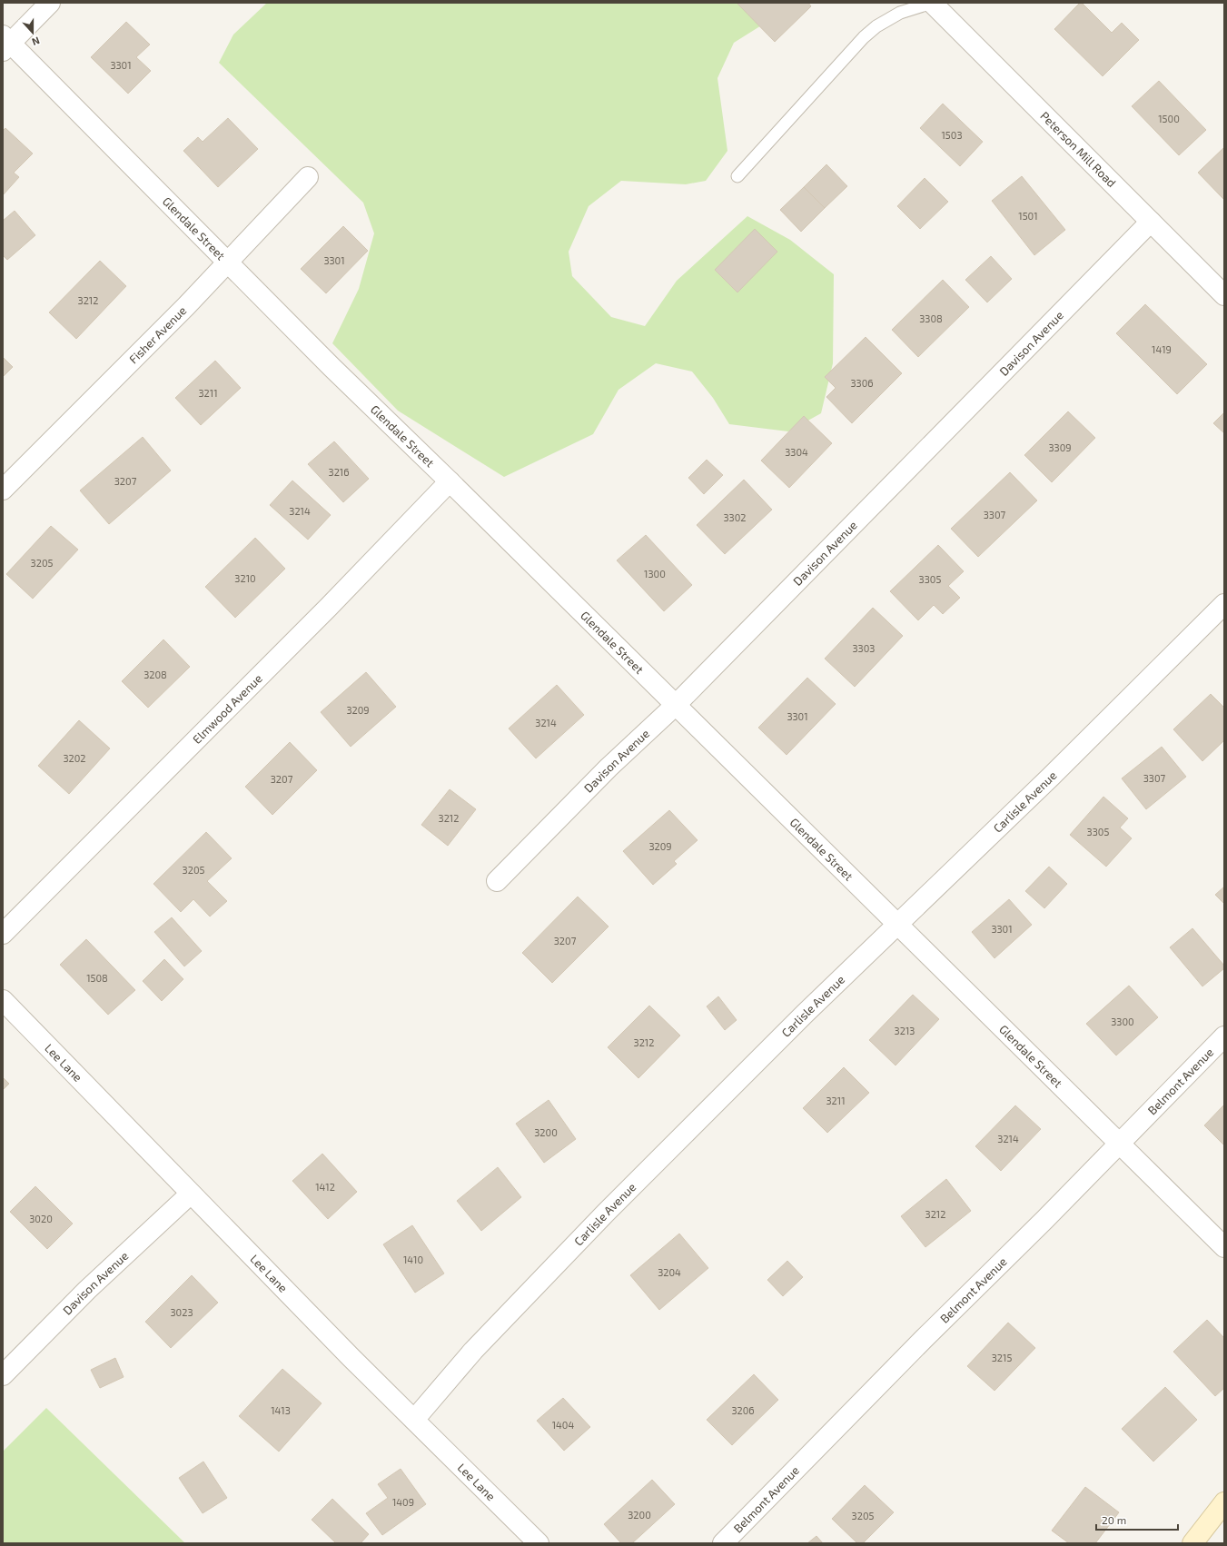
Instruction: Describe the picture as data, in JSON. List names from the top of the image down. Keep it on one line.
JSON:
{"streets":{"street":["Peterson Mill Road","Glendale Street","Fisher Avenue","Davison Avenue","Elmwood Avenue","Carlisle Avenue","Lee Lane","Belmont Avenue"]},"crossings":[["Peterson Mill Road","Davison Avenue"],["Glendale Street","Fisher Avenue"],["Glendale Street","Davison Avenue"],["Glendale Street","Elmwood Avenue"],["Glendale Street","Carlisle Avenue"],["Glendale Street","Belmont Avenue"],["Davison Avenue","Lee Lane"],["Carlisle Avenue","Lee Lane"]],"house_numbers":["3301","1500","1503","1501","3301","3212","3308","1419","3306","3211","3309","3304","3216","3207","3214","3307","3302","3205","1300","3210","3305","3303","3208","3209","3301","3214","3202","3307","3207","3212","3305","3209","3205","3301","3207","1508","3300","3213","3212","3211","3200","3214","1412","3212","3020","1410","3204","3023","3215","1413","3206","1404","1409","3200","3205"],"scale_bar":"20 m","north":"bottom"}
